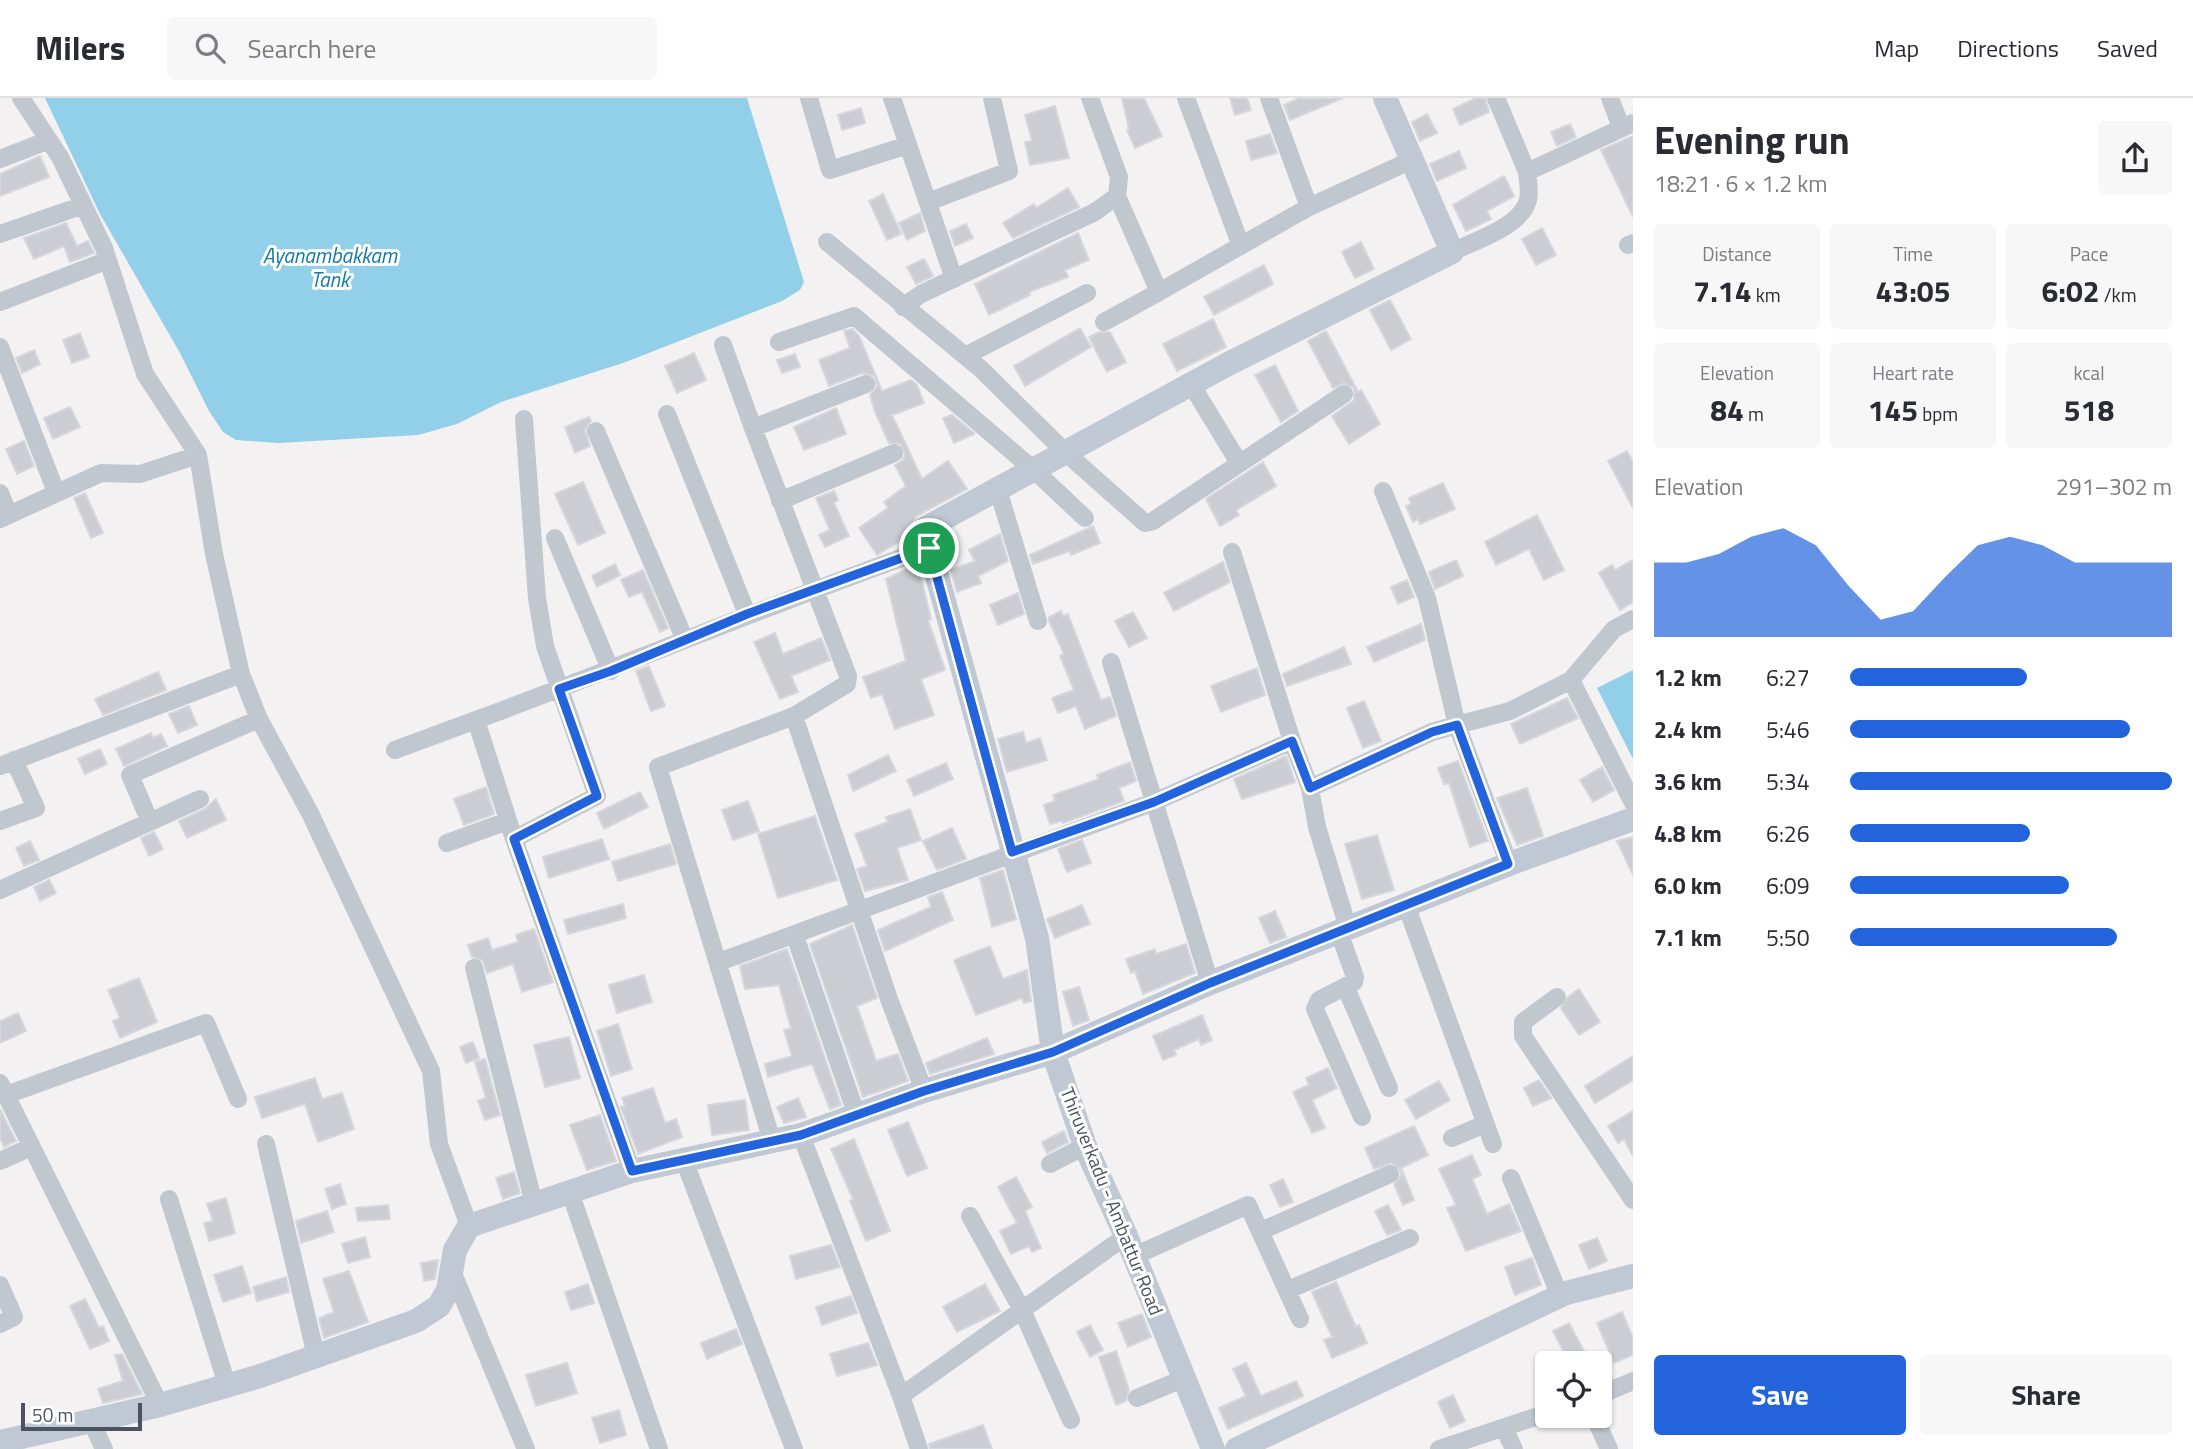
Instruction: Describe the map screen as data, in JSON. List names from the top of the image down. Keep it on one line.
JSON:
{"streets":{"main road":["Thiruverkadu - Ambattur Road"]},"water":["Ayanambakkam Tank"],"scale_bar":"50 m","page":{"header":"Milers","search":"Search here","nav":["Map","Directions","Saved"],"heading":["Evening run","18:21 · 6 × 1.2 km"],"stats":[["Distance","7.14 km"],["Time","43:05"],["Pace","6:02 /km"],["Elevation","84 m"],["Heart rate","145 bpm"],["kcal","518"]],"chart":["Elevation","291–302 m"],"list":[{"name":"1.2 km","note":"6:27"},{"name":"2.4 km","note":"5:46"},{"name":"3.6 km","note":"5:34"},{"name":"4.8 km","note":"6:26"},{"name":"6.0 km","note":"6:09"},{"name":"7.1 km","note":"5:50"}],"buttons":["Save","Share"],"scale":"50 m"}}
